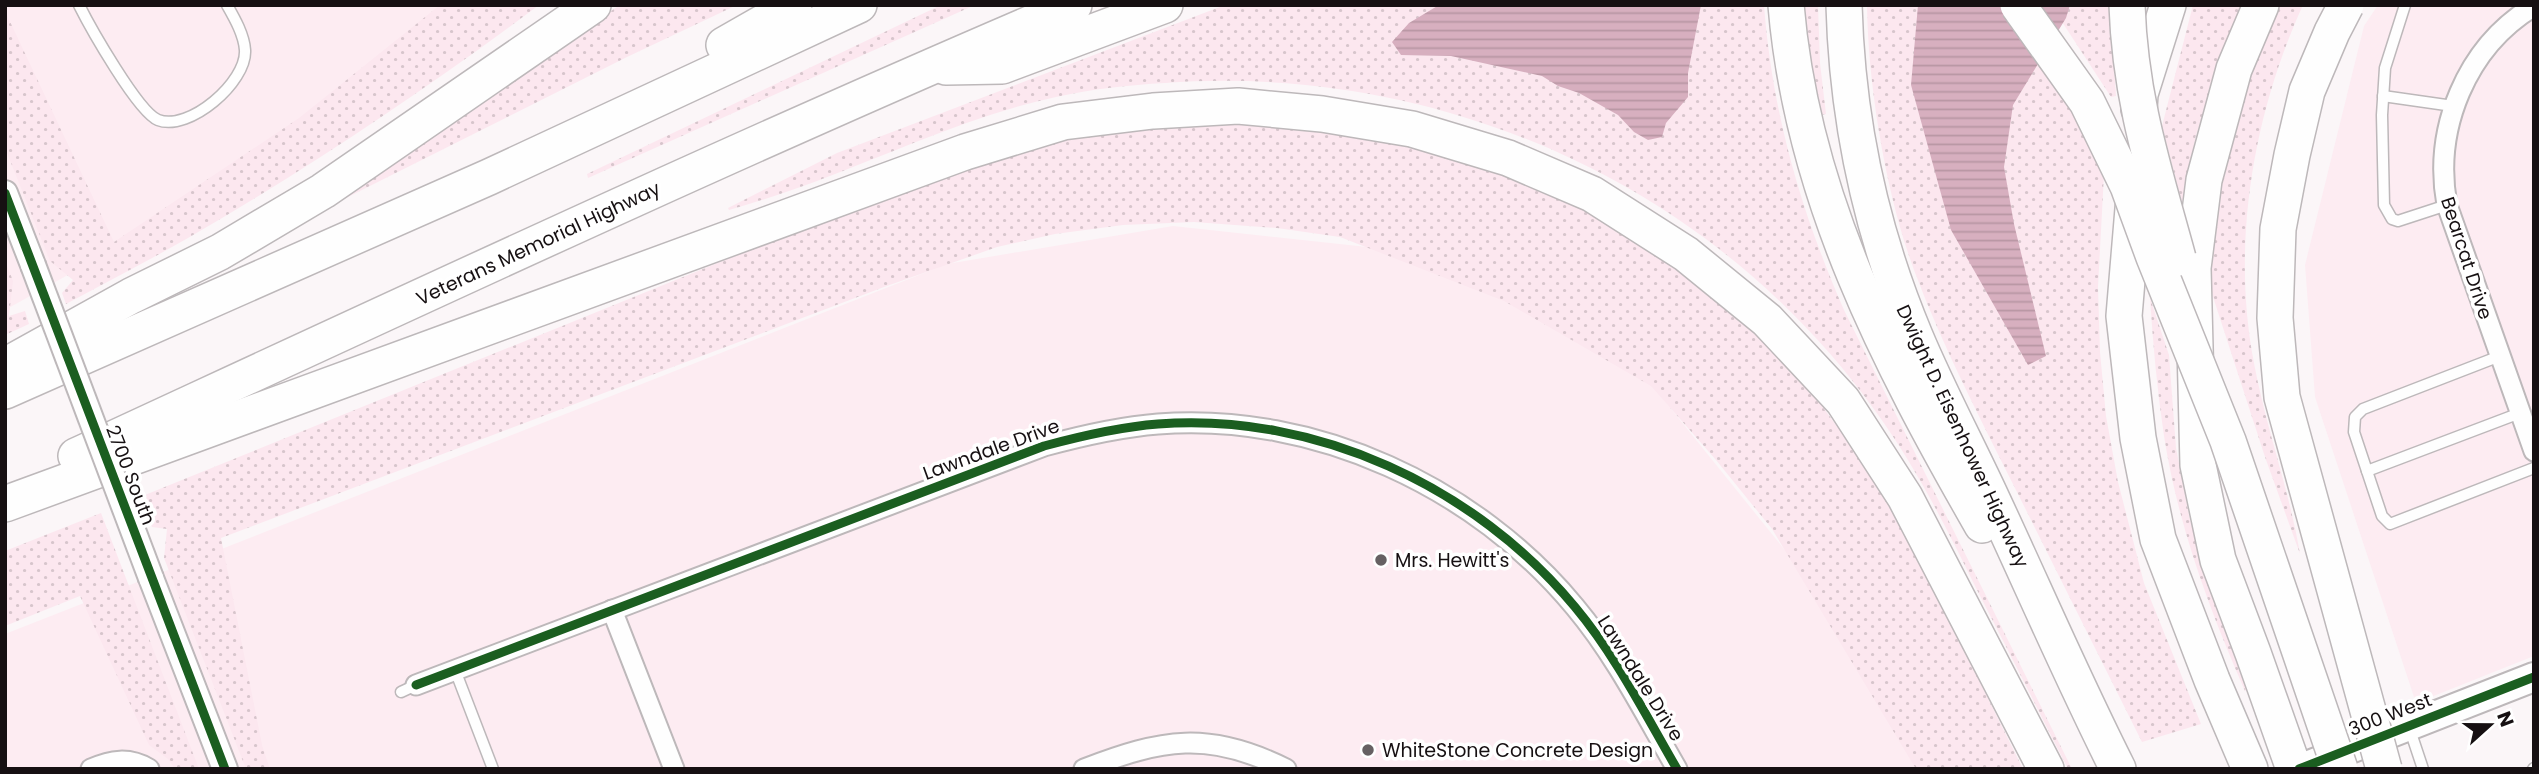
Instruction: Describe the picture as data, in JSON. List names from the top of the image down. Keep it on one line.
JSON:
{"streets":{"highway":["Veterans Memorial Highway","Dwight D. Eisenhower Highway"],"main road":["300 West"],"street":["Bearcat Drive","Lawndale Drive","2700 South"]},"places":["Mrs. Hewitt's","WhiteStone Concrete Design"],"north":"right"}
